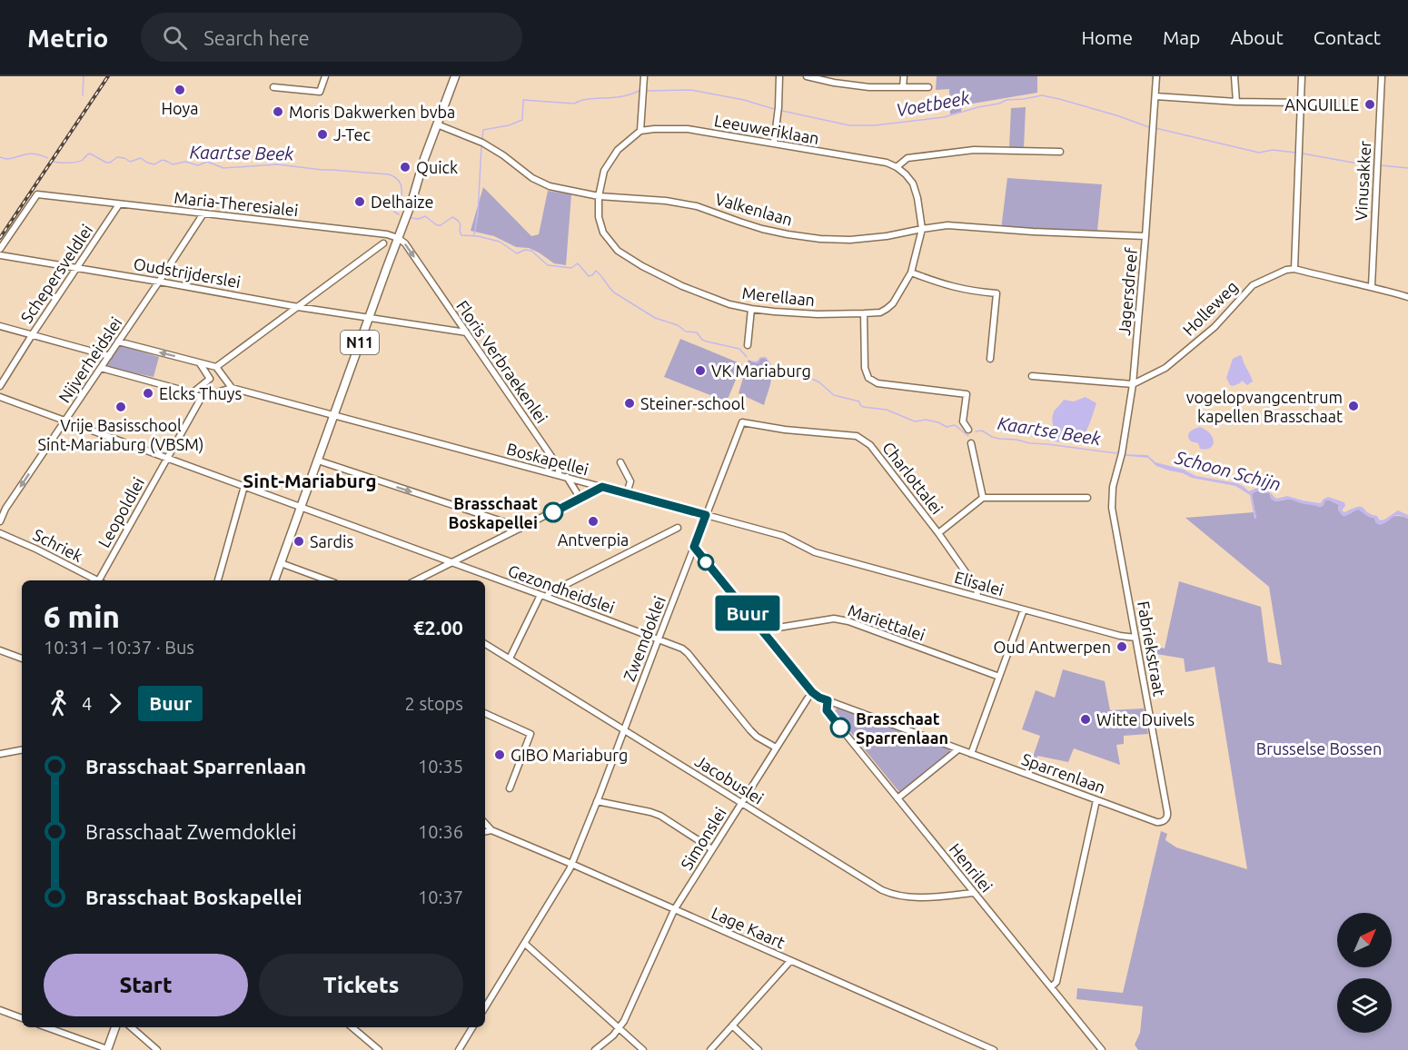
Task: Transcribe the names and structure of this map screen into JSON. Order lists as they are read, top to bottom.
{
  "streets": {
    "main road": ["N11"],
    "street": [
      "Leeuweriklaan",
      "Vinusakker",
      "Maria-Theresialei",
      "Valkenlaan",
      "Oudstrijderslei",
      "Schepersveldlei",
      "Jagersdreef",
      "Merellaan",
      "Holleweg",
      "Nijverheidslei",
      "Floris Verbraekenlei",
      "Boskapellei",
      "Charlottalei",
      "Leopoldlei",
      "Schriek",
      "Elisalei",
      "Gezondheidslei",
      "Mariettalei",
      "Zwemdoklei",
      "Fabriekstraat",
      "Sparrenlaan",
      "Jacobuslei",
      "Simonslei",
      "Henrilei",
      "Lage Kaart"
    ]
  },
  "crossings": [
    ["Maria-Theresialei", "Schepersveldlei"],
    ["Maria-Theresialei", "N11"],
    ["Maria-Theresialei", "Nijverheidslei"],
    ["Maria-Theresialei", "Floris Verbraekenlei"],
    ["Valkenlaan", "Jagersdreef"],
    ["Valkenlaan", "Merellaan"],
    ["Valkenlaan", "N11"],
    ["Oudstrijderslei", "Schepersveldlei"],
    ["Oudstrijderslei", "N11"],
    ["Oudstrijderslei", "Nijverheidslei"],
    ["Oudstrijderslei", "Floris Verbraekenlei"],
    ["Jagersdreef", "Holleweg"],
    ["Jagersdreef", "Fabriekstraat"],
    ["N11", "Floris Verbraekenlei"],
    ["N11", "Boskapellei"],
    ["N11", "Gezondheidslei"],
    ["Nijverheidslei", "Gezondheidslei"],
    ["Floris Verbraekenlei", "Boskapellei"],
    ["Boskapellei", "Elisalei"],
    ["Boskapellei", "Zwemdoklei"],
    ["Charlottalei", "Elisalei"],
    ["Charlottalei", "Zwemdoklei"],
    ["Leopoldlei", "Gezondheidslei"],
    ["Elisalei", "Fabriekstraat"],
    ["Gezondheidslei", "Zwemdoklei"],
    ["Gezondheidslei", "Simonslei"],
    ["Mariettalei", "Sparrenlaan"],
    ["Zwemdoklei", "Jacobuslei"],
    ["Zwemdoklei", "Lage Kaart"],
    ["Fabriekstraat", "Sparrenlaan"],
    ["Sparrenlaan", "Henrilei"],
    ["Jacobuslei", "Simonslei"],
    ["Jacobuslei", "Henrilei"],
    ["Simonslei", "Lage Kaart"]
  ],
  "one_way": ["Floris Verbraekenlei"],
  "districts": ["Sint-Mariaburg"],
  "water": ["Voetbeek", "Kaartse Beek", "Schoon Schijn"],
  "parks": ["Brusselse Bossen"],
  "places": [
    "Hoya",
    "ANGUILLE",
    "Moris Dakwerken bvba",
    "J-Tec",
    "Quick",
    "Delhaize",
    "VK Mariaburg",
    "Elcks Thuys",
    "Steiner-school",
    "vogelopvangcentrum kapellen Brasschaat",
    "Vrije Basisschool Sint-Mariaburg (VBSM)",
    "Brasschaat Boskapellei",
    "Antverpia",
    "Sardis",
    "Oud Antwerpen",
    "Witte Duivels",
    "Brasschaat Sparrenlaan",
    "GIBO Mariaburg"
  ],
  "lines": ["bus line Buur"],
  "north": "top right",
  "page": {
    "header": "Metrio",
    "search": "Search here",
    "nav": [
      "Home",
      "Map",
      "About",
      "Contact"
    ],
    "on_map": "Buur",
    "heading": ["6 min", "10:31 – 10:37 · Bus", "€2.00"],
    "legs": ["4", "Buur", "2 stops"],
    "list": [
      {
        "name": "Brasschaat Sparrenlaan",
        "value": "10:35"
      },
      {
        "name": "Brasschaat Zwemdoklei",
        "value": "10:36"
      },
      {
        "name": "Brasschaat Boskapellei",
        "value": "10:37"
      }
    ],
    "buttons": ["Start", "Tickets"]
  }
}
